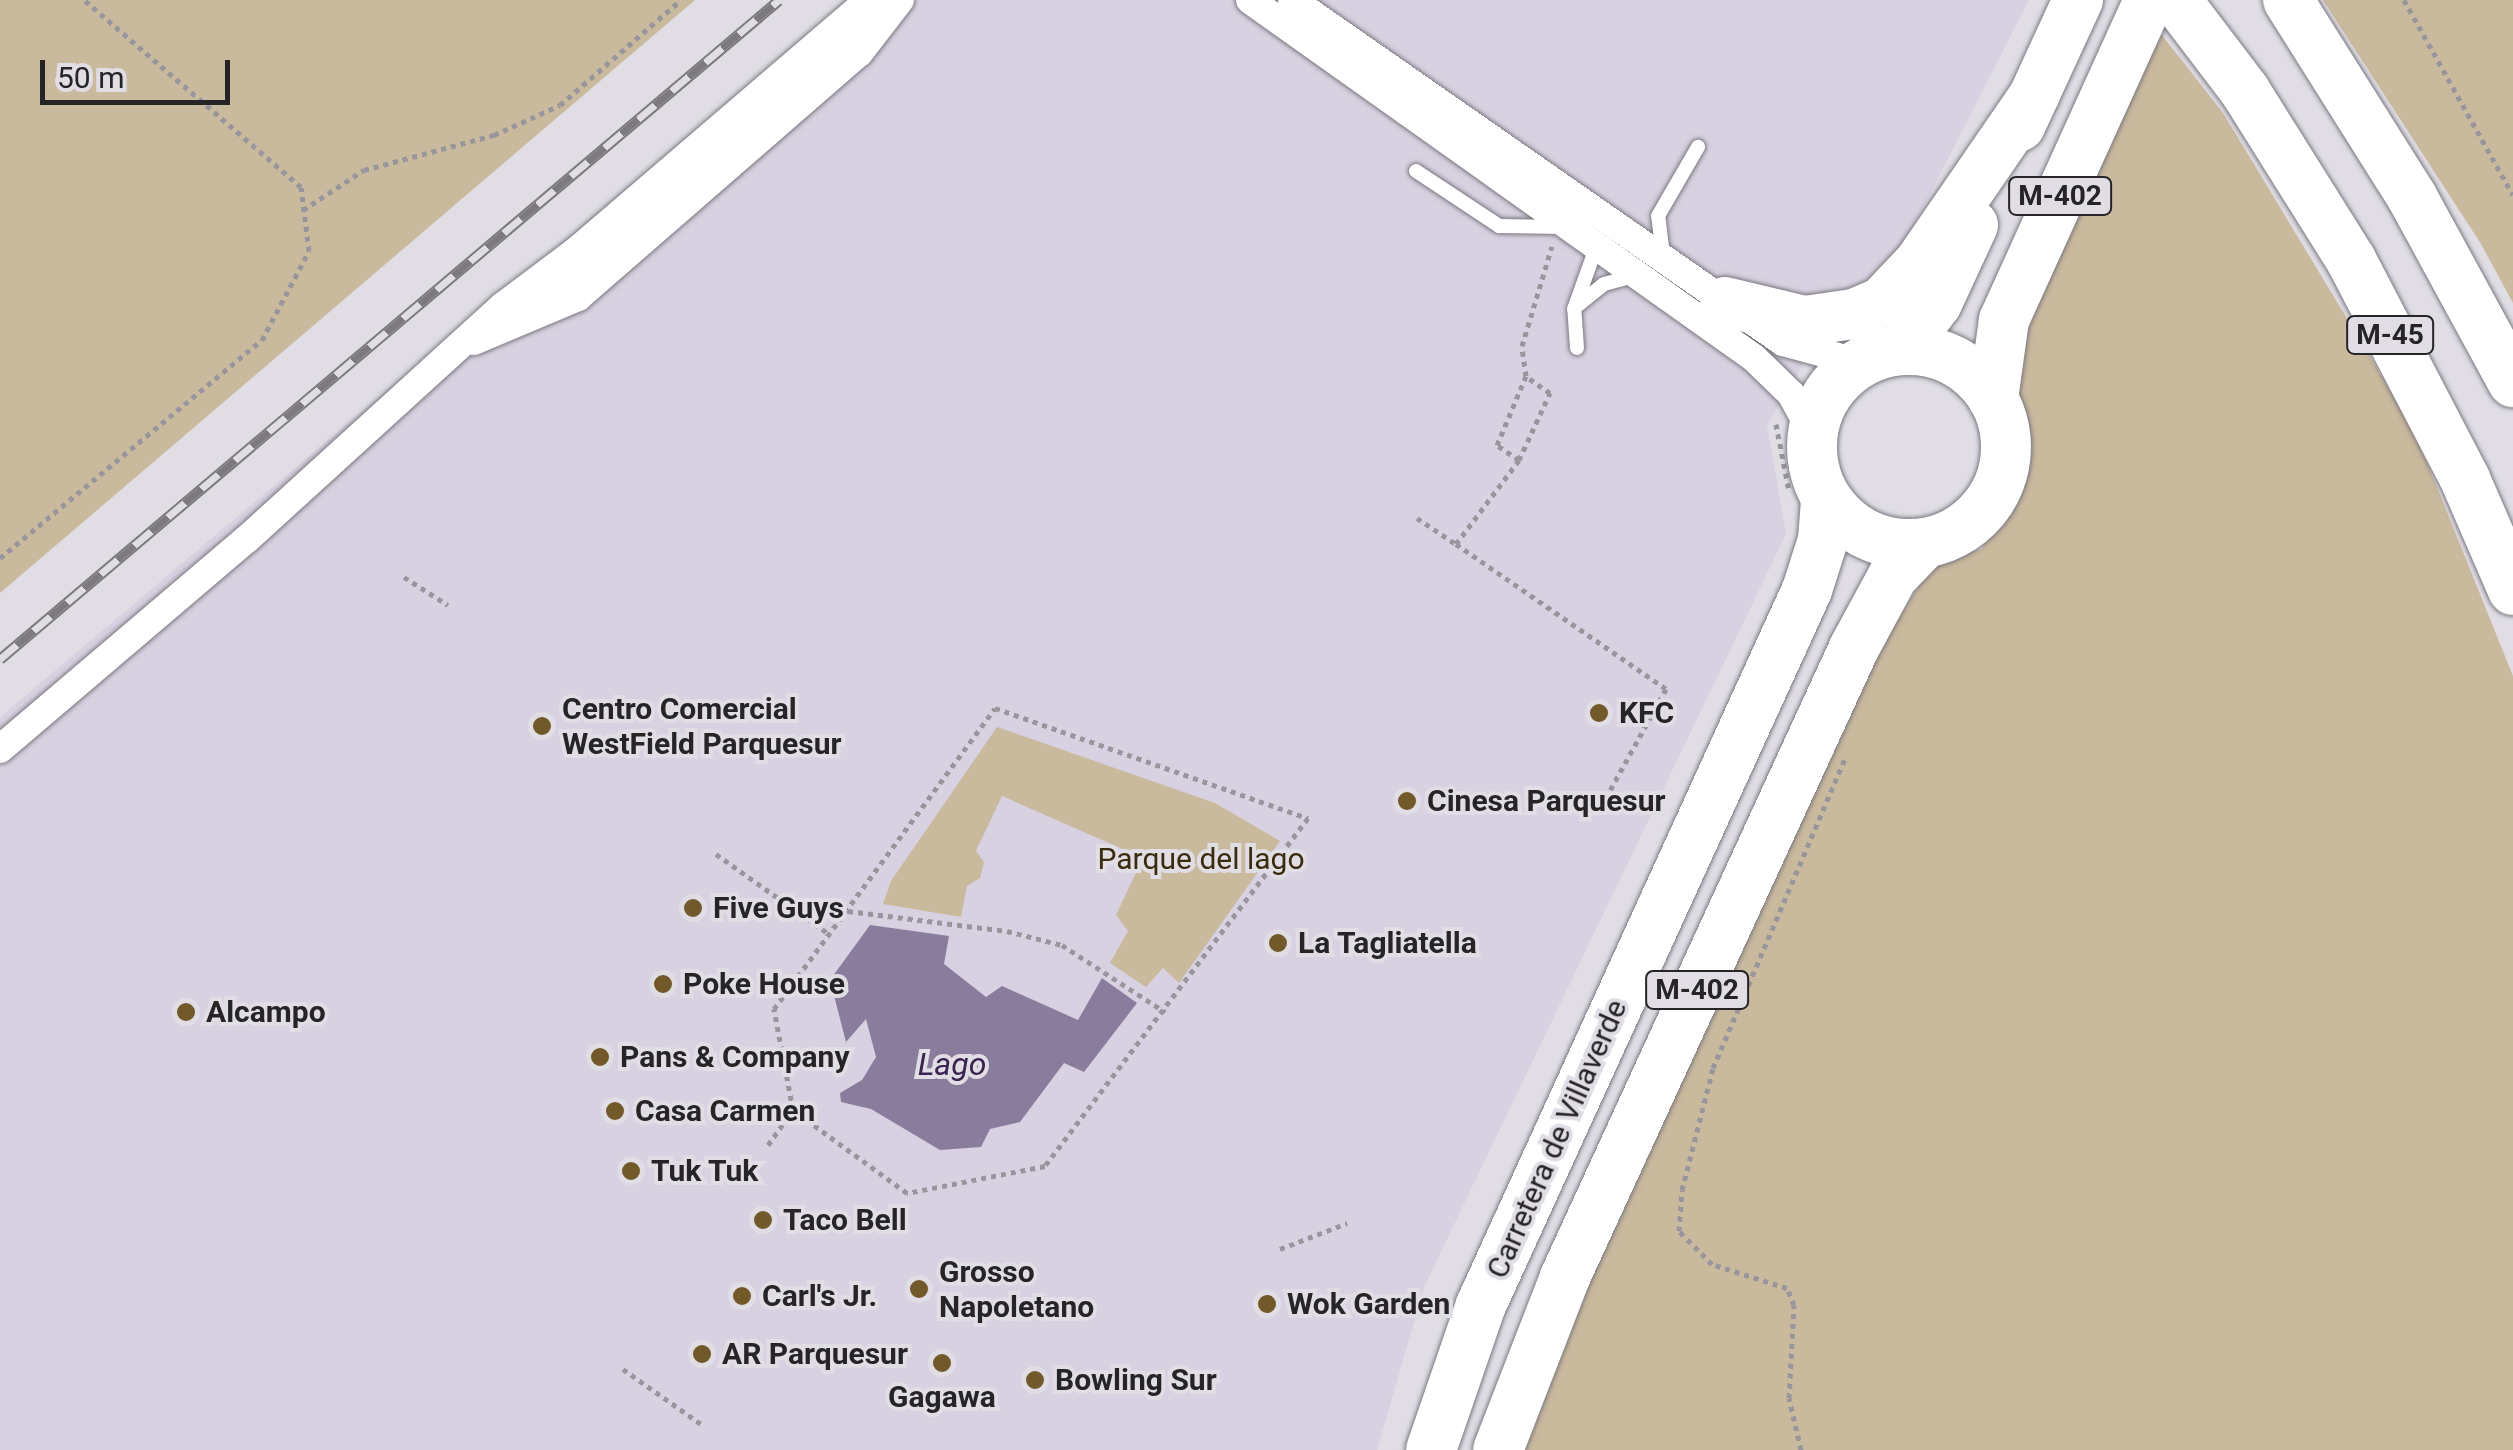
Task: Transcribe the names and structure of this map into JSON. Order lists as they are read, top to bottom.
{
  "streets": {
    "highway": ["M-402", "M-45", "Carretera de Villaverde"]
  },
  "crossings": [
    ["M-402", "Carretera de Villaverde"]
  ],
  "water": ["Lago"],
  "parks": ["Parque del lago"],
  "places": [
    "KFC",
    "Centro Comercial WestField Parquesur",
    "Cinesa Parquesur",
    "Five Guys",
    "La Tagliatella",
    "Poke House",
    "Alcampo",
    "Pans & Company",
    "Casa Carmen",
    "Tuk Tuk",
    "Taco Bell",
    "Grosso Napoletano",
    "Carl's Jr.",
    "Wok Garden",
    "AR Parquesur",
    "Gagawa",
    "Bowling Sur"
  ],
  "scale_bar": "50 m"
}
